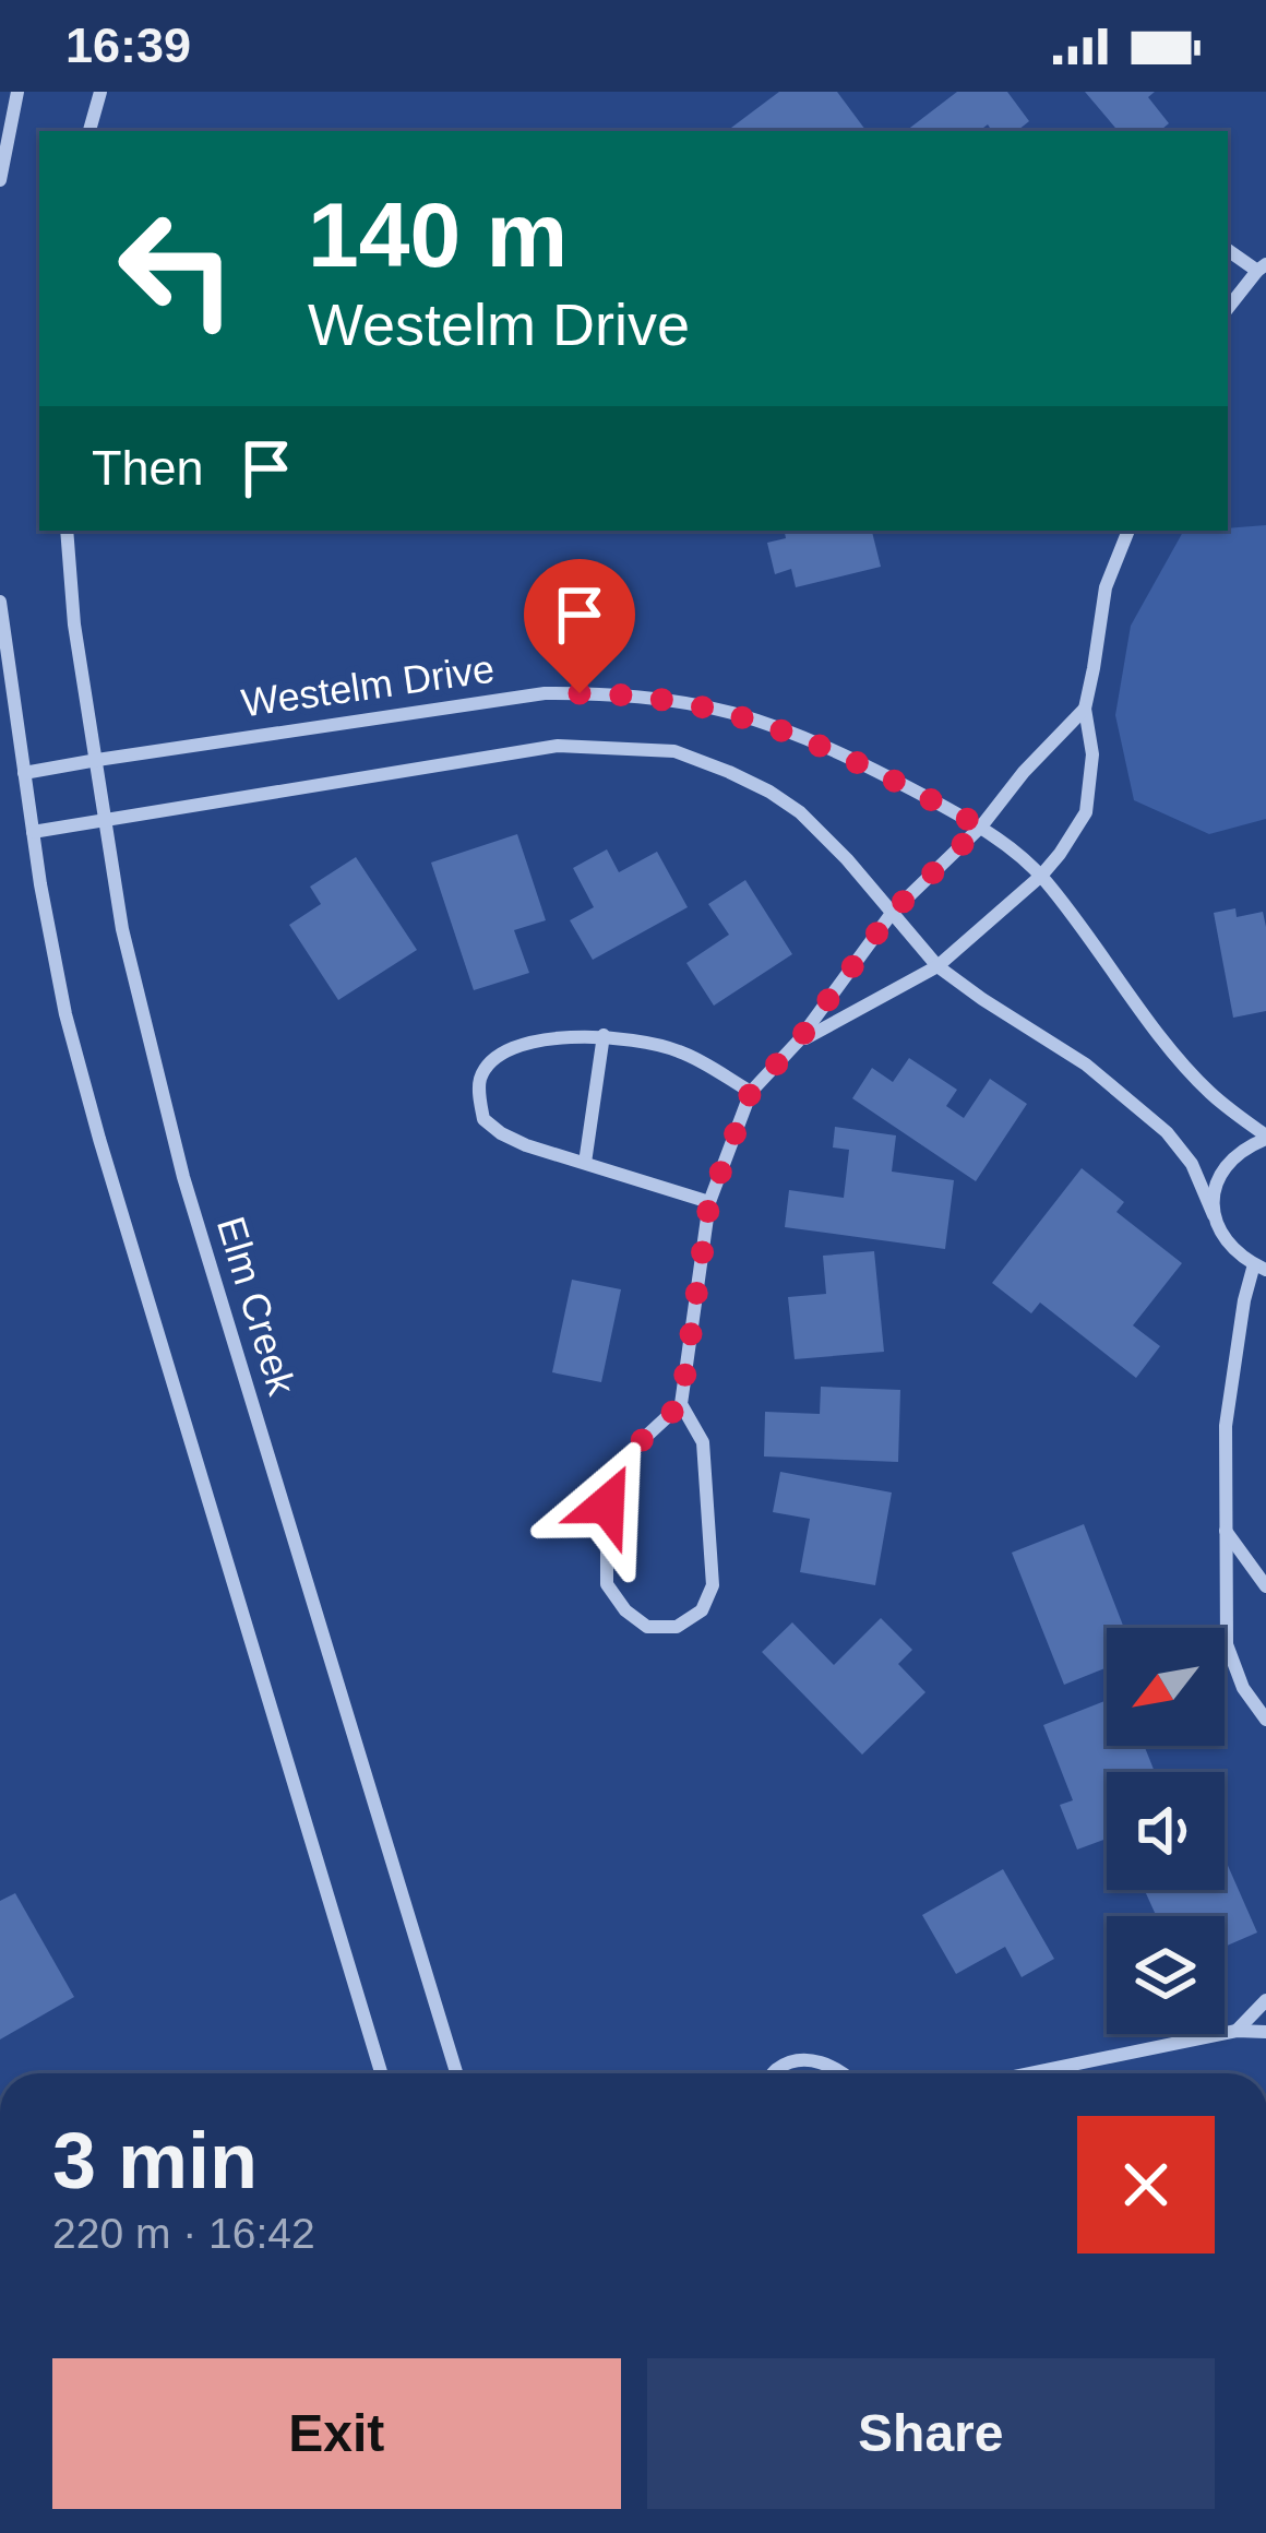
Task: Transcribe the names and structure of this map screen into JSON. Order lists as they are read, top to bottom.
{
  "streets": {
    "street": ["Westelm Drive", "Elm Creek"]
  },
  "crossings": [
    ["Westelm Drive", "Elm Creek"]
  ],
  "north": "bottom left",
  "page": {
    "status": "16:39",
    "turn": ["140 m", "Westelm Drive"],
    "then": "Then",
    "heading": ["3 min", "220 m · 16:42"],
    "buttons": ["Exit", "Share"]
  }
}
